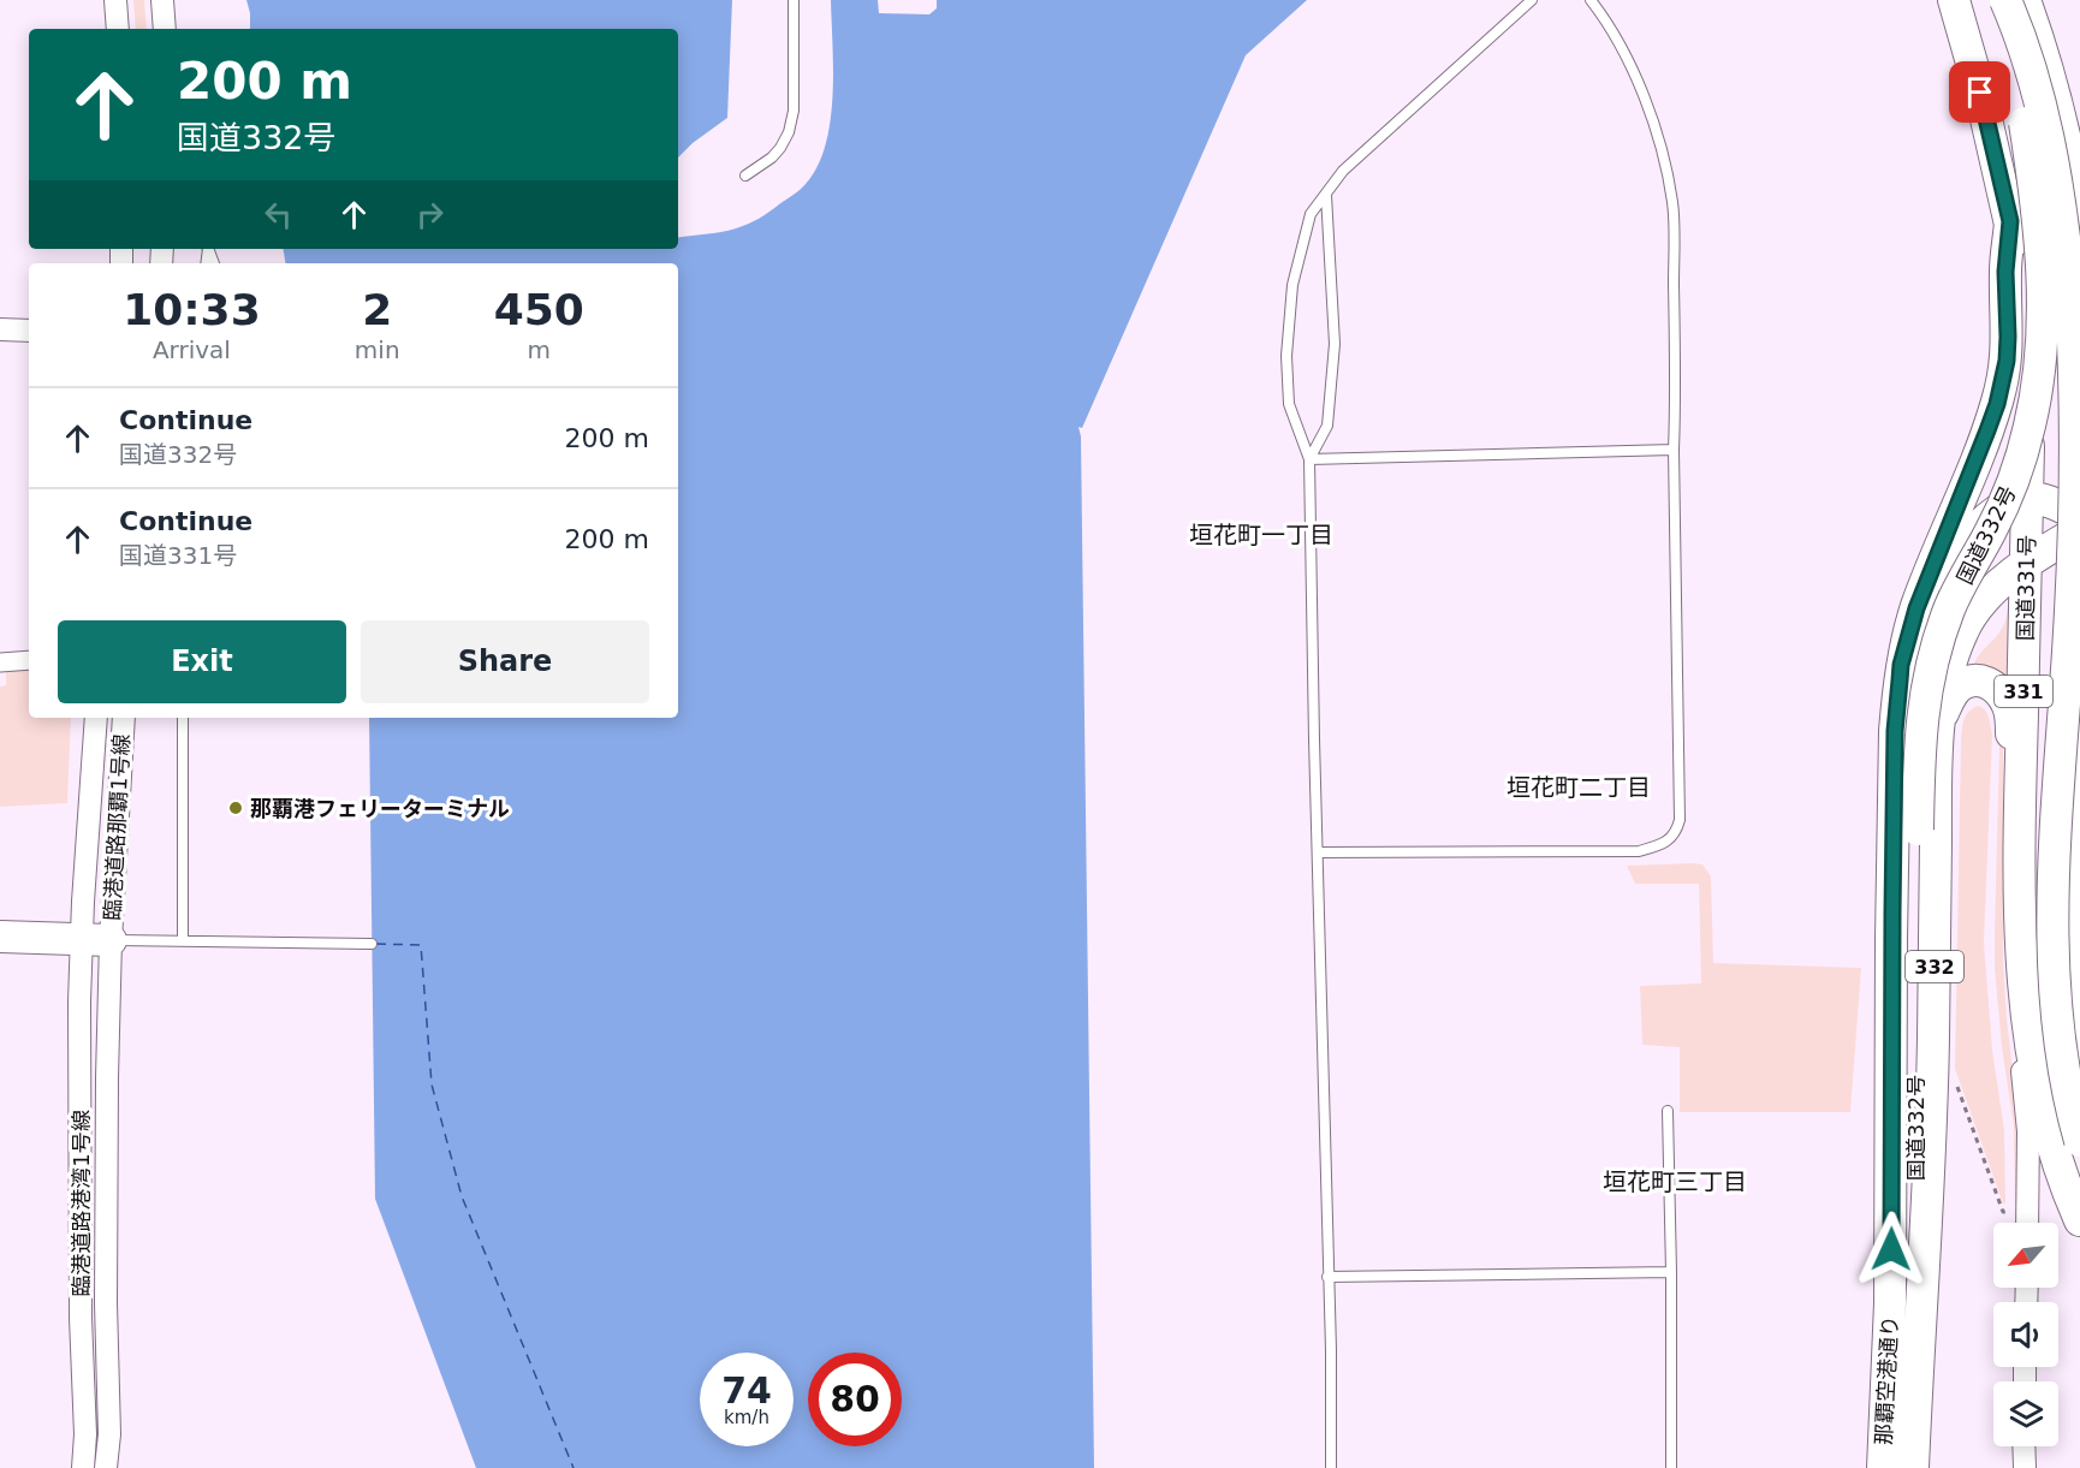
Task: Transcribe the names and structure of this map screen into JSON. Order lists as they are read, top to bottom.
{
  "streets": {
    "highway": [
      "国道332号",
      "国道331号",
      "331",
      "332",
      "那覇空港通り"
    ],
    "street": ["臨港道路那覇1号線", "臨港道路港湾1号線"]
  },
  "crossings": [
    ["国道332号", "国道331号"],
    ["国道332号", "那覇空港通り"],
    ["臨港道路那覇1号線", "臨港道路港湾1号線"]
  ],
  "districts": ["垣花町一丁目", "垣花町二丁目", "垣花町三丁目"],
  "places": ["那覇港フェリーターミナル"],
  "north": "bottom left",
  "page": {
    "turn": ["200 m", "国道332号"],
    "eta": [
      "10:33",
      "Arrival",
      "2",
      "min",
      "450",
      "m"
    ],
    "list": [
      {
        "name": "Continue",
        "note": "国道332号",
        "value": "200 m"
      },
      {
        "name": "Continue",
        "note": "国道331号",
        "value": "200 m"
      }
    ],
    "buttons": ["Exit", "Share"],
    "speed": "74 km/h",
    "limit": "80"
  }
}
